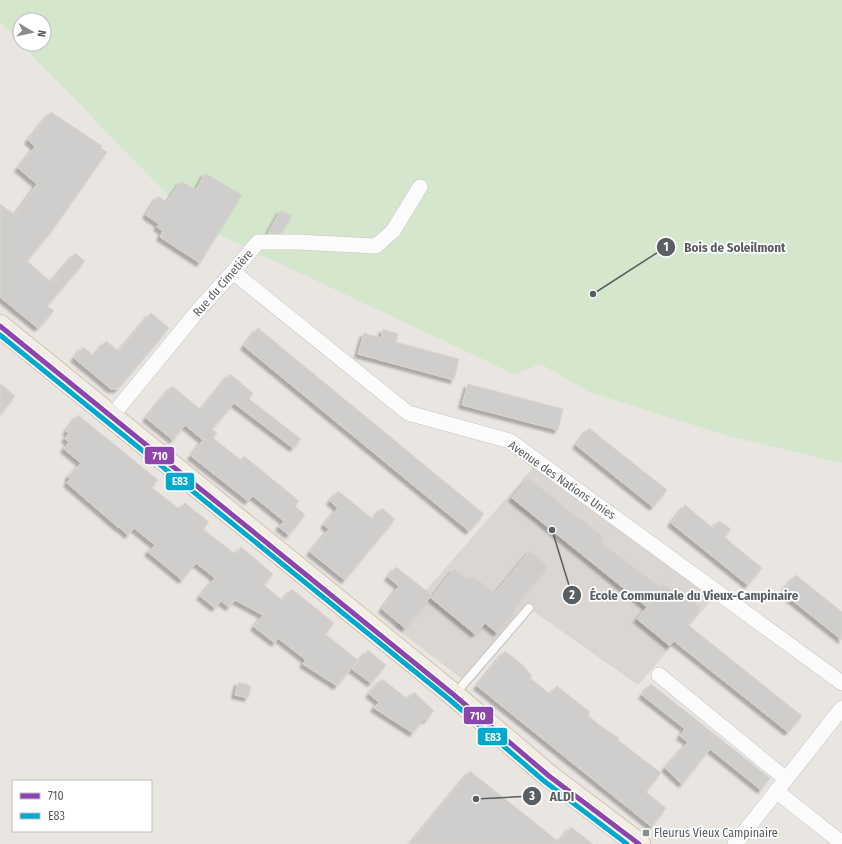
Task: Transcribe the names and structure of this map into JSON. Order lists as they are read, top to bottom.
{
  "streets": {
    "street": ["Rue du Cimetière", "Avenue des Nations Unies"]
  },
  "crossings": [
    ["Rue du Cimetière", "Avenue des Nations Unies"]
  ],
  "places": {
    "other": ["Bois de Soleilmont", "École Communale du Vieux-Campinaire", "ALDI"],
    "transit": ["Fleurus Vieux Campinaire"]
  },
  "lines": ["transit line 710", "transit line E83"],
  "legend": ["710", "E83"],
  "north": "right"
}
